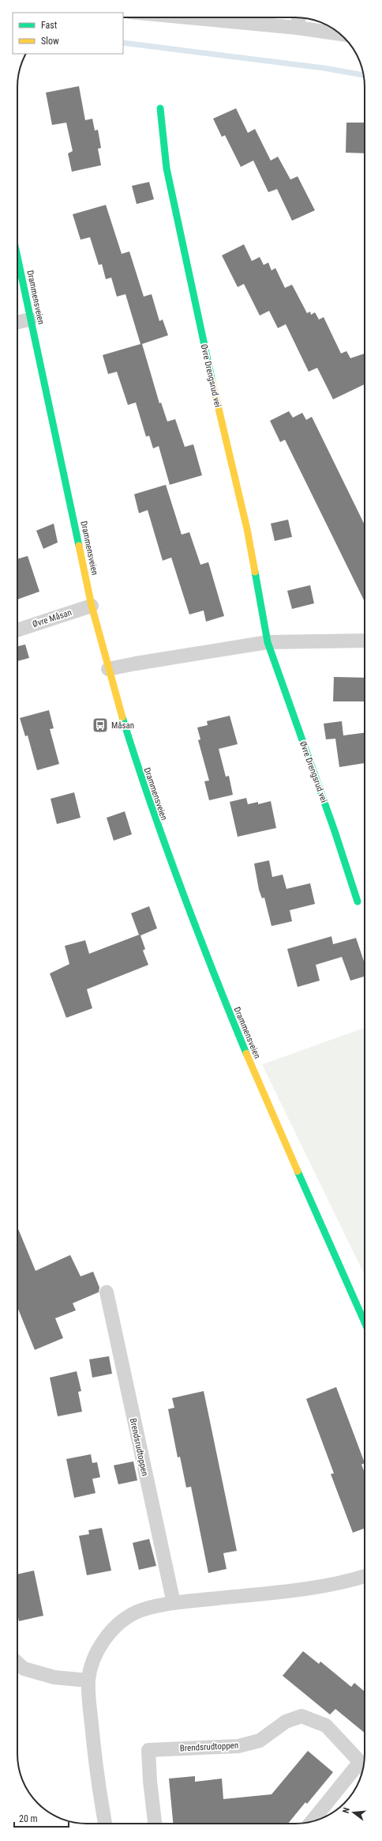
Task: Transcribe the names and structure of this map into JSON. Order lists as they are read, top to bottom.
{
  "streets": {
    "main road": ["Drammensveien", "Øvre Drengsrud vei"],
    "street": ["Øvre Måsan", "Brendsrudtoppen"]
  },
  "crossings": [
    ["Drammensveien", "Øvre Måsan"]
  ],
  "places": {
    "bus stop": ["Måsan"]
  },
  "legend": ["Fast", "Slow"],
  "scale_bar": "20 m",
  "north": "left"
}
